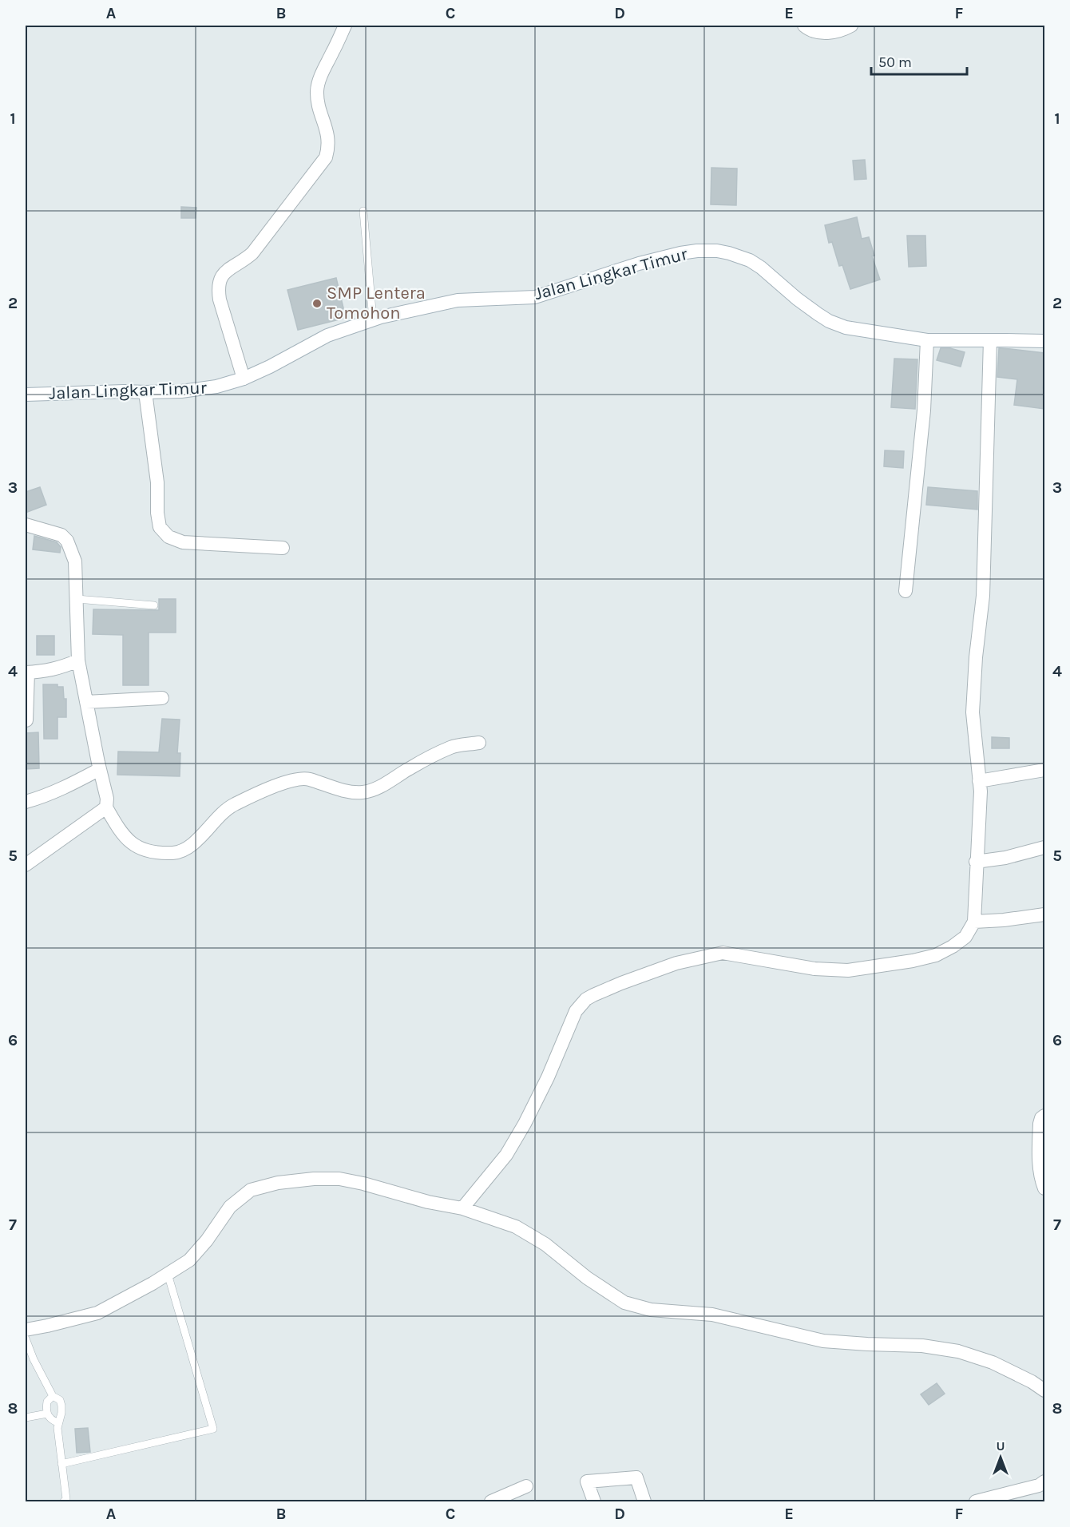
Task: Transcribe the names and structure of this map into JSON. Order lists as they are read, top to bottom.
{
  "streets": {
    "street": ["Jalan Lingkar Timur"]
  },
  "places": ["SMP Lentera Tomohon"],
  "scale_bar": "50 m",
  "north": "top",
  "grid": {
    "columns": [
      "A",
      "B",
      "C",
      "D",
      "E",
      "F"
    ],
    "rows": [
      "1",
      "2",
      "3",
      "4",
      "5",
      "6",
      "7",
      "8"
    ]
  }
}
